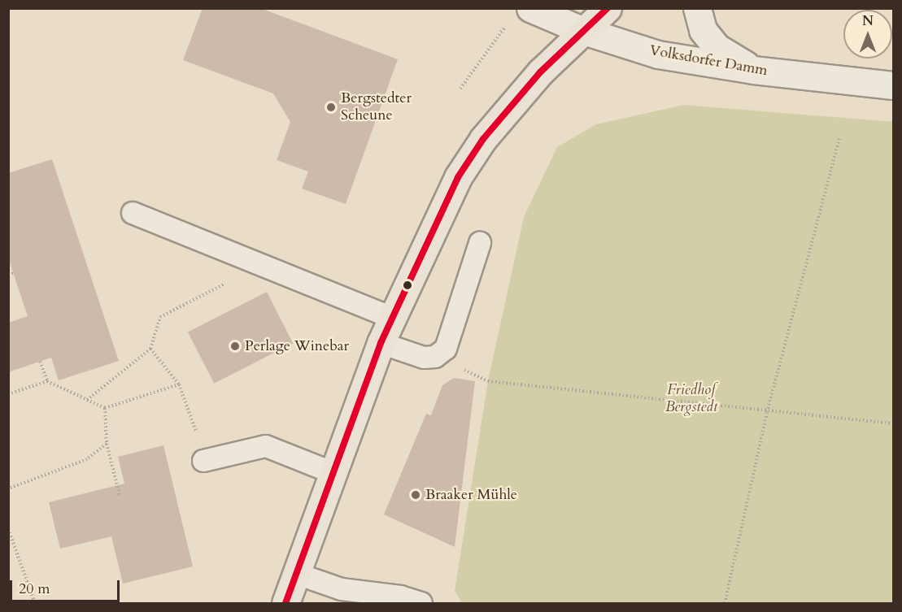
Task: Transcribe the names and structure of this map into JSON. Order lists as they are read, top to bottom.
{
  "streets": {
    "main road": ["Volksdorfer Damm"]
  },
  "parks": ["Friedhof Bergstedt"],
  "places": ["Bergstedter Scheune", "Perlage Winebar", "Braaker Mühle"],
  "scale_bar": "20 m",
  "north": "top"
}
